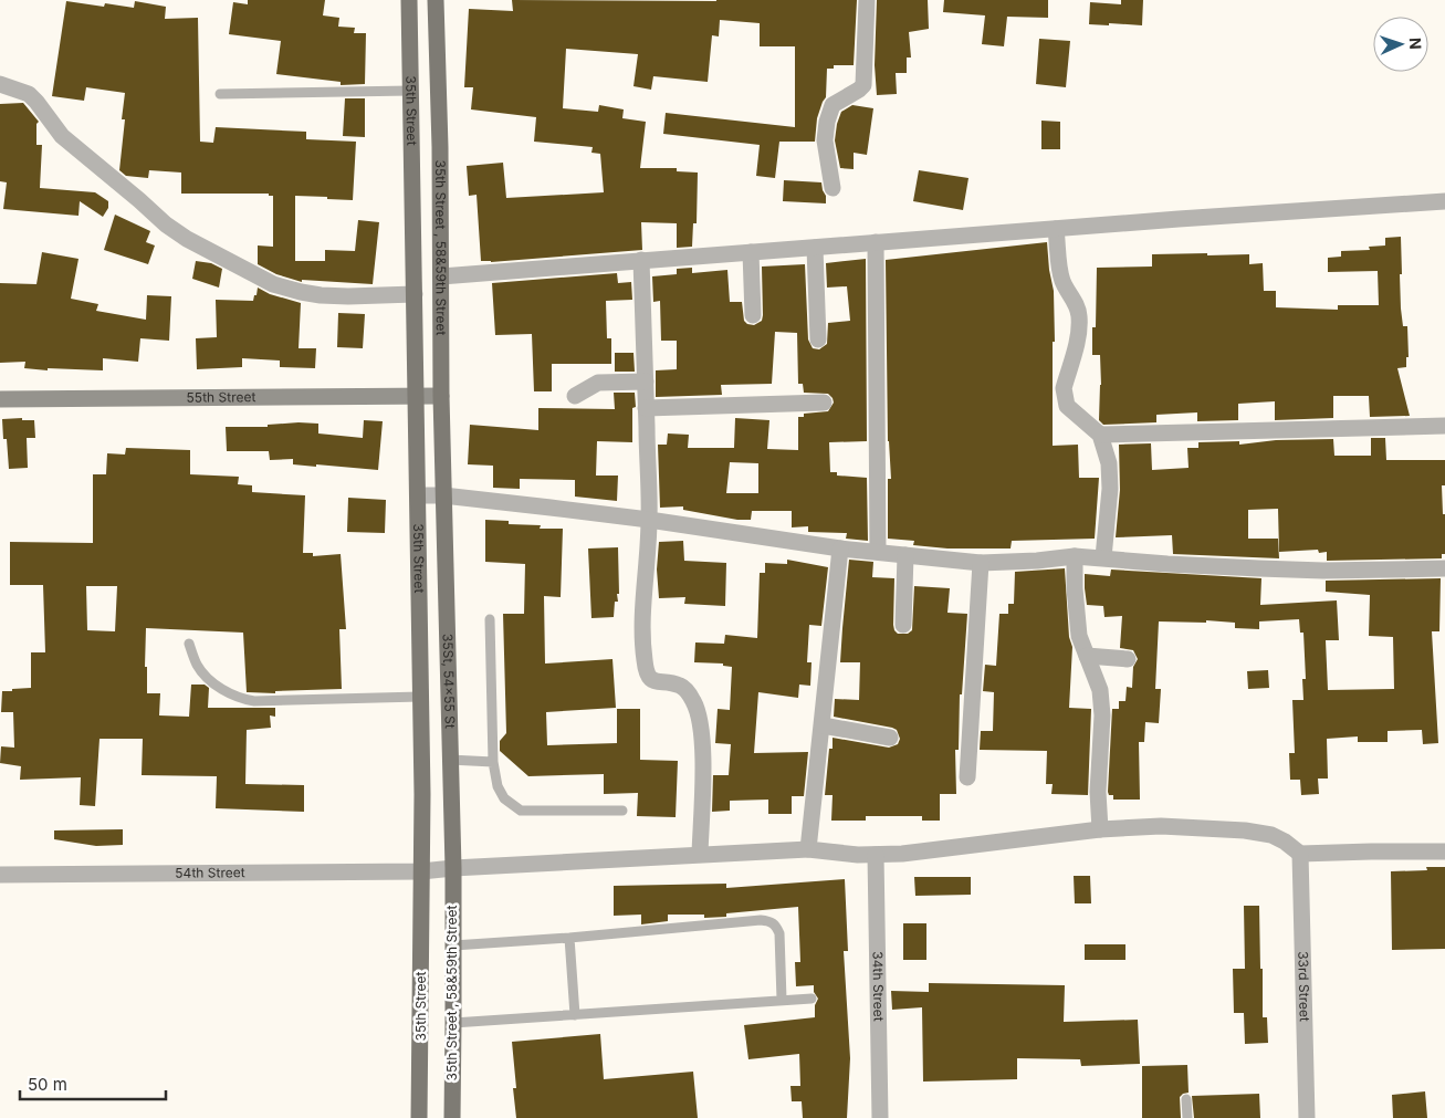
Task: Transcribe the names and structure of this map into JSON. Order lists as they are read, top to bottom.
{
  "streets": {
    "main road": [
      "35th Street",
      "35th Street , 58&59th Street",
      "55th Street",
      "35St, 54x55 St"
    ],
    "street": ["54th Street", "34th Street", "33rd Street"]
  },
  "crossings": [
    ["35th Street", "55th Street"],
    ["35th Street", "54th Street"],
    ["35th Street , 58&59th Street", "55th Street"],
    ["35th Street , 58&59th Street", "35St, 54x55 St"],
    ["35th Street , 58&59th Street", "54th Street"],
    ["35St, 54x55 St", "54th Street"],
    ["54th Street", "34th Street"],
    ["54th Street", "33rd Street"]
  ],
  "scale_bar": "50 m",
  "north": "right"
}
